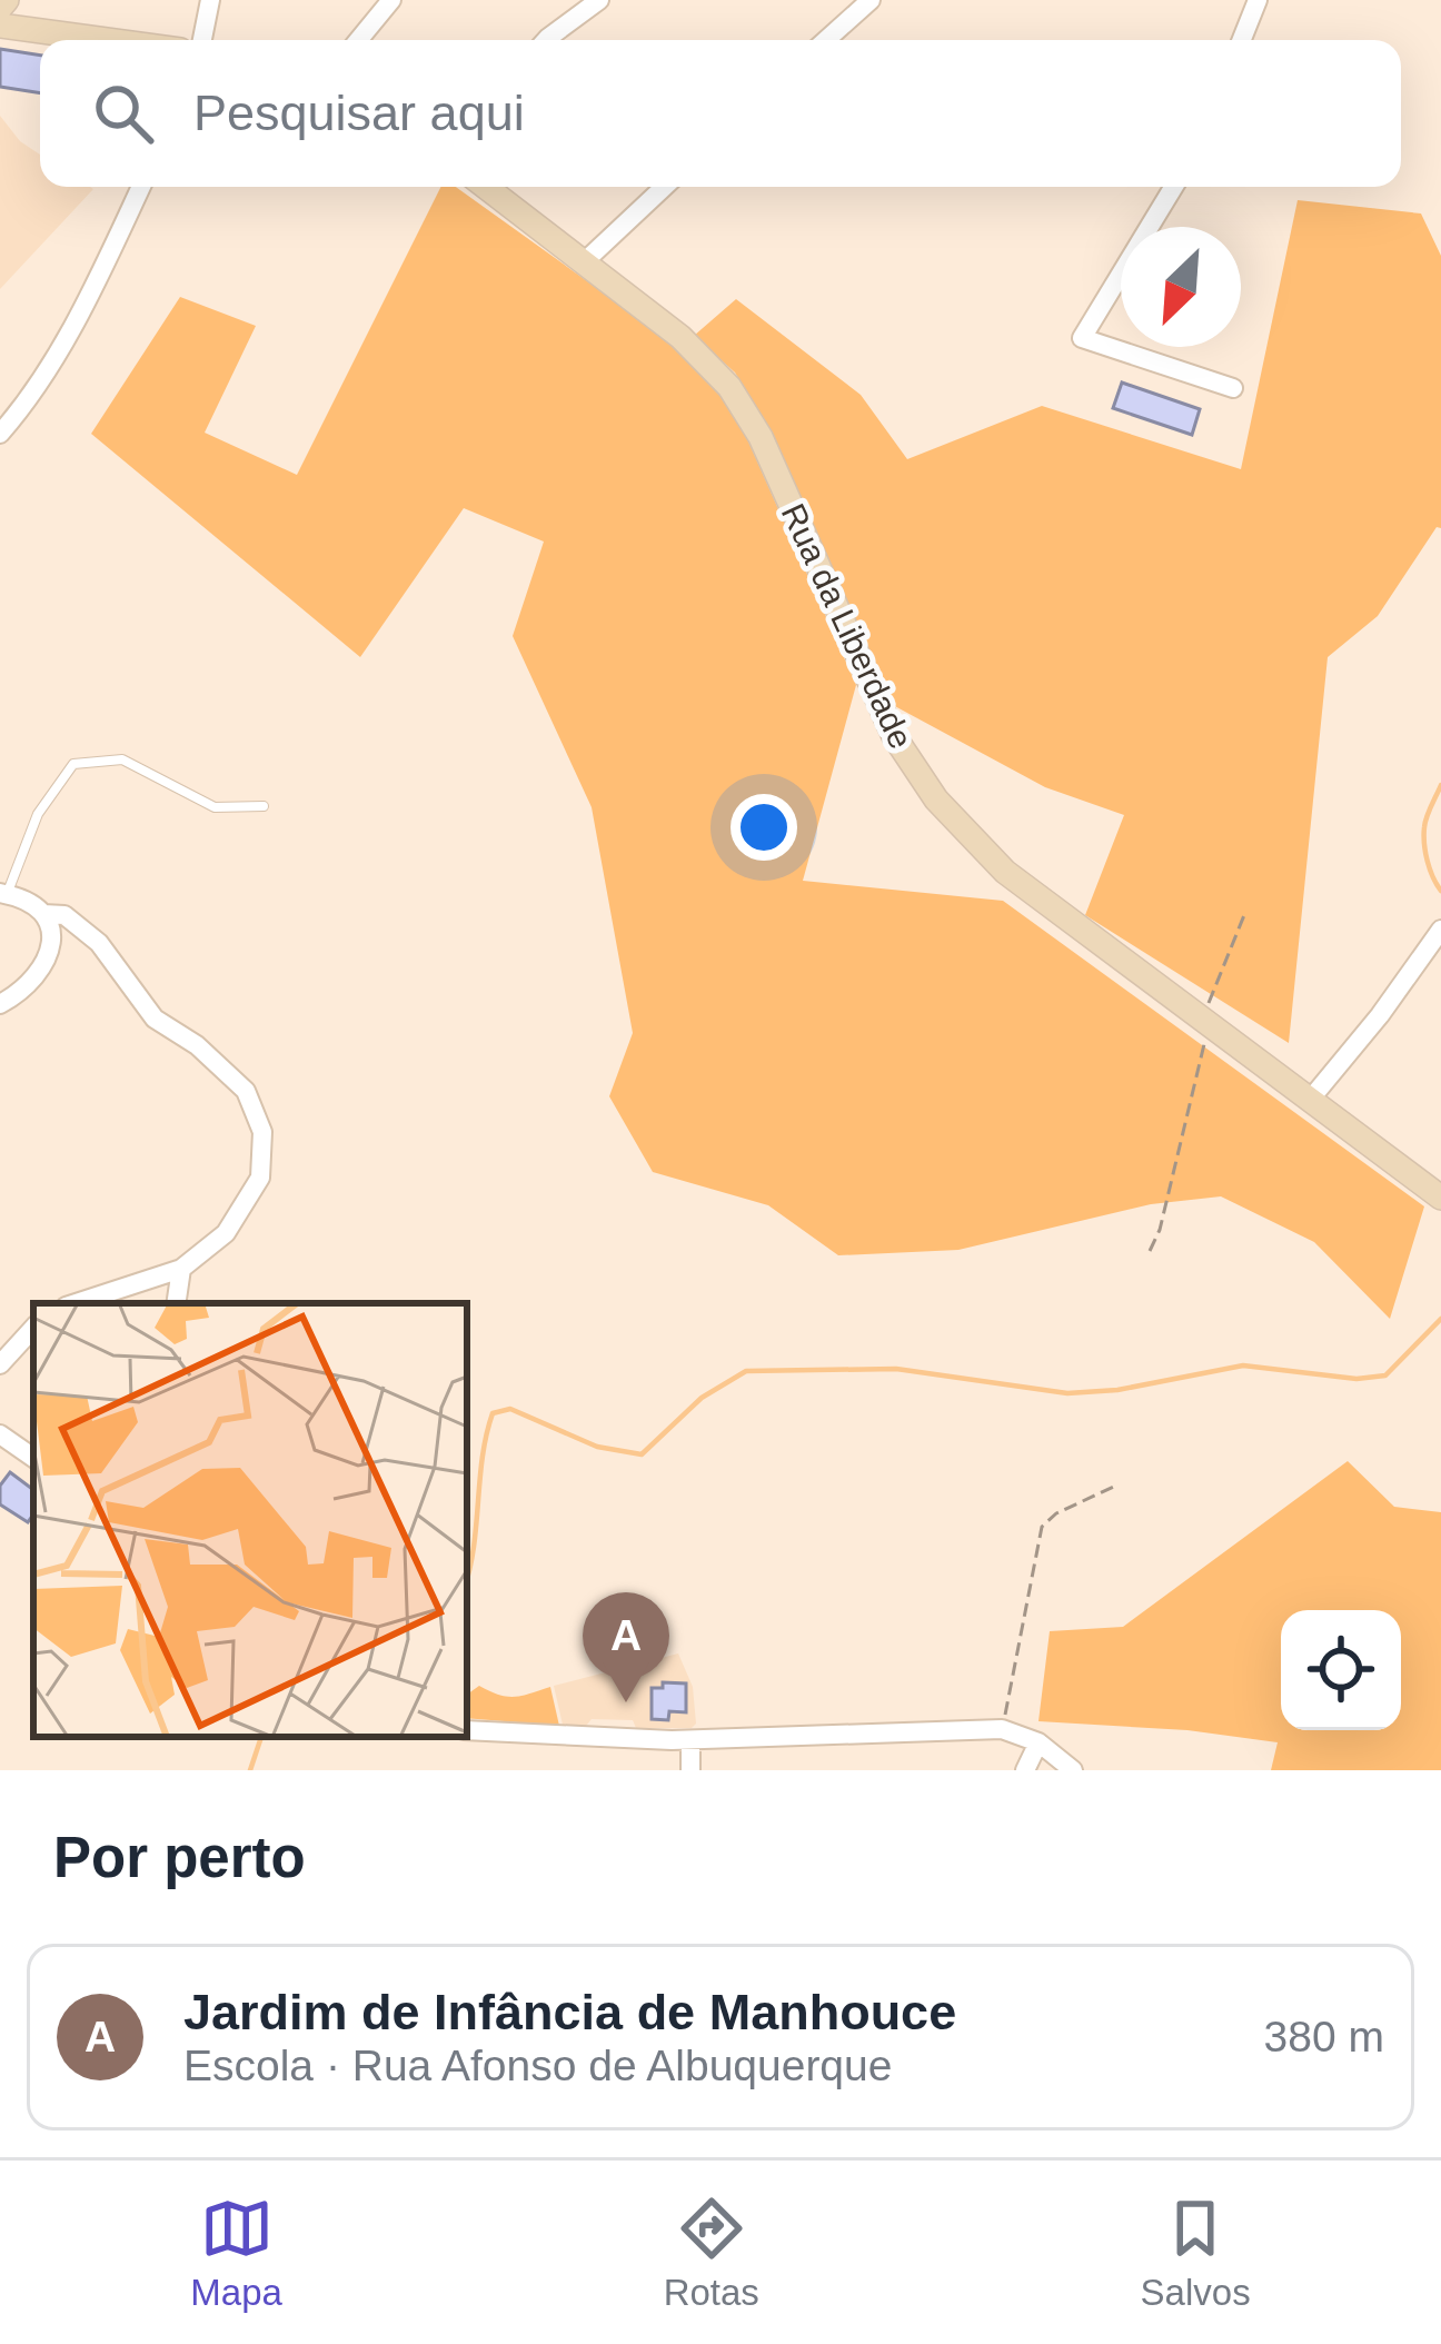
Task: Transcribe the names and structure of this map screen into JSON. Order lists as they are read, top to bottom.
{
  "streets": {
    "street": ["Rua da Liberdade"]
  },
  "north": "bottom left",
  "page": {
    "search": "Pesquisar aqui",
    "pins": "A",
    "heading": "Por perto",
    "list": [
      {
        "mark": "A",
        "name": "Jardim de Infância de Manhouce",
        "note": "Escola · Rua Afonso de Albuquerque",
        "value": "380 m"
      }
    ],
    "nav": ["Mapa", "Rotas", "Salvos"]
  }
}
